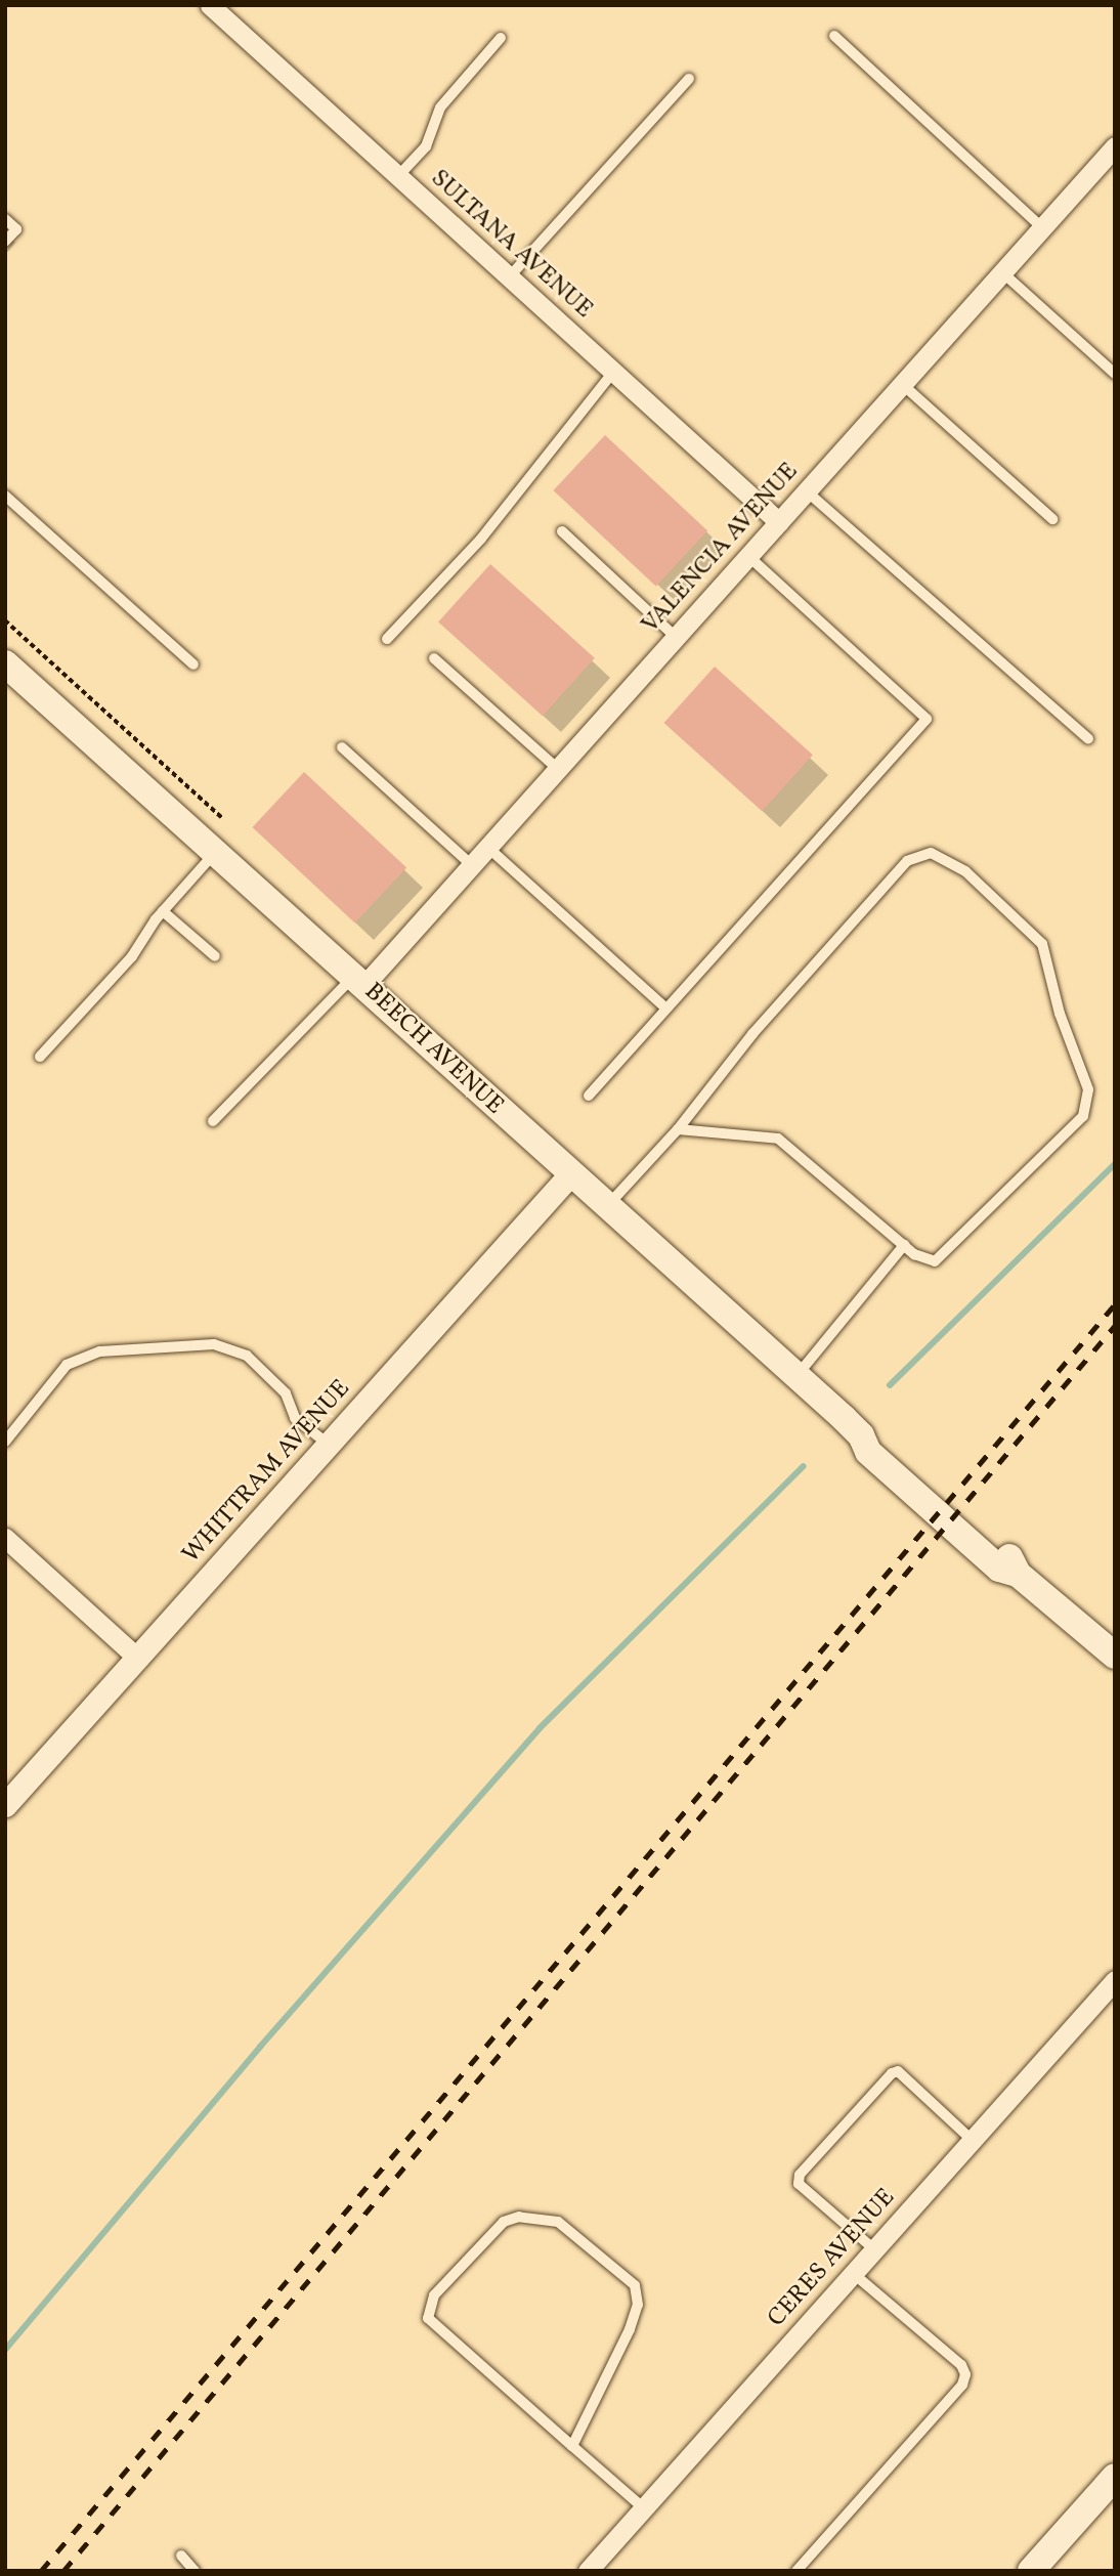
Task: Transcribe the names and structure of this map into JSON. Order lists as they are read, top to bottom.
{
  "streets": {
    "main road": ["BEECH AVENUE"],
    "street": [
      "SULTANA AVENUE",
      "VALENCIA AVENUE",
      "WHITTRAM AVENUE",
      "CERES AVENUE"
    ]
  },
  "crossings": [
    ["SULTANA AVENUE", "VALENCIA AVENUE"],
    ["VALENCIA AVENUE", "BEECH AVENUE"],
    ["BEECH AVENUE", "WHITTRAM AVENUE"]
  ]
}
